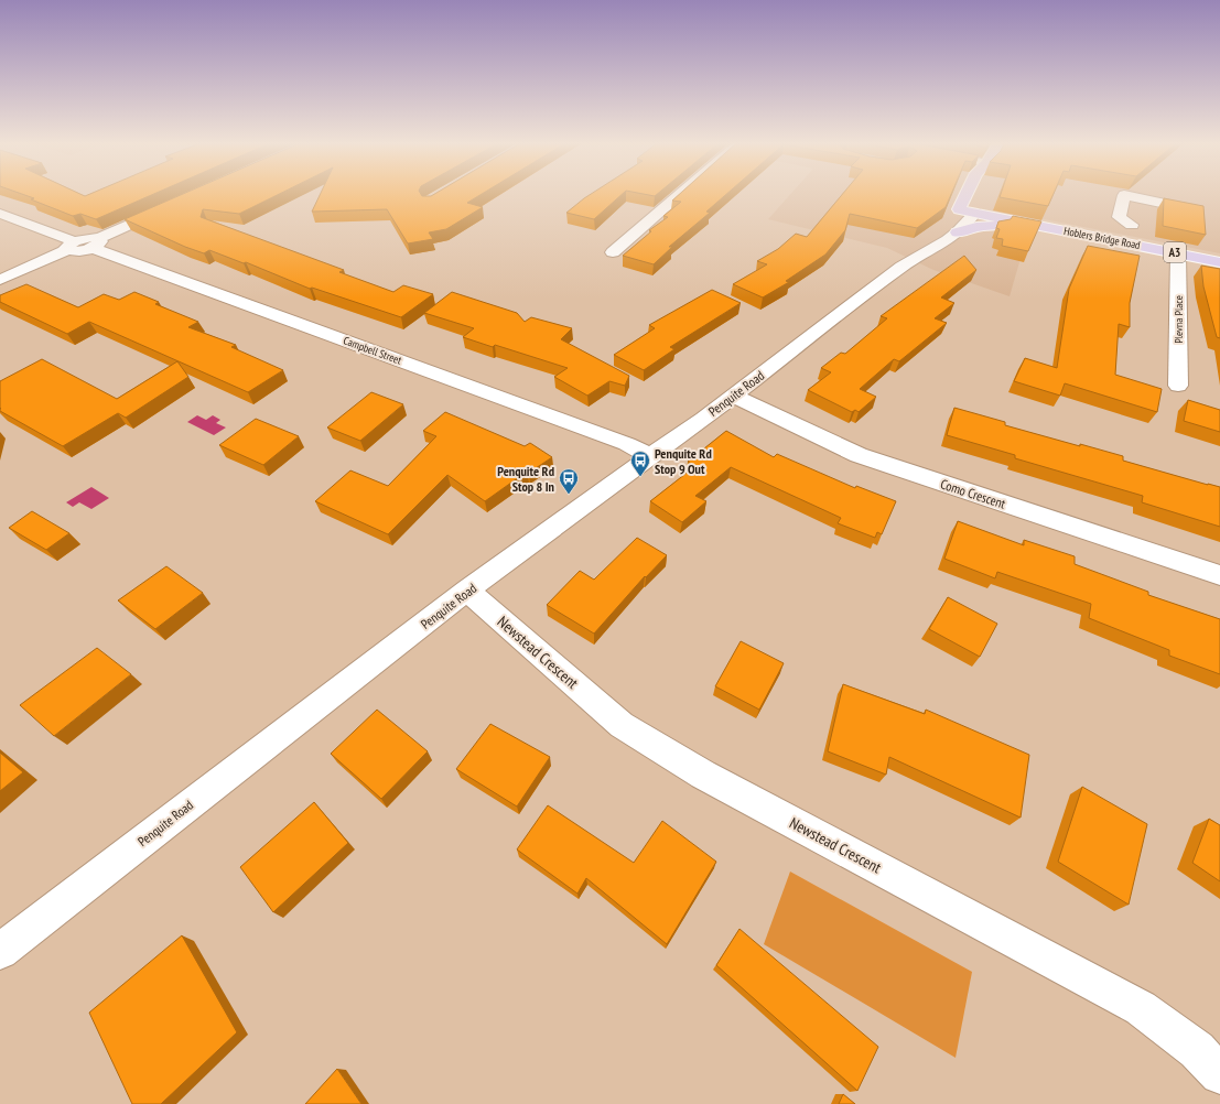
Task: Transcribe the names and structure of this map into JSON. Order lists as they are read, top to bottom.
{
  "streets": {
    "highway": ["Hoblers Bridge Road", "A3"],
    "street": [
      "Plevna Place",
      "Campbell Street",
      "Penquite Road",
      "Como Crescent",
      "Newstead Crescent"
    ]
  },
  "crossings": [
    ["Hoblers Bridge Road", "Plevna Place"],
    ["Hoblers Bridge Road", "Penquite Road"],
    ["Campbell Street", "Penquite Road"],
    ["Penquite Road", "Como Crescent"],
    ["Penquite Road", "Newstead Crescent"]
  ],
  "places": {
    "bus stop": ["Penquite Rd Stop 9 Out", "Penquite Rd Stop 8 In"]
  }
}
